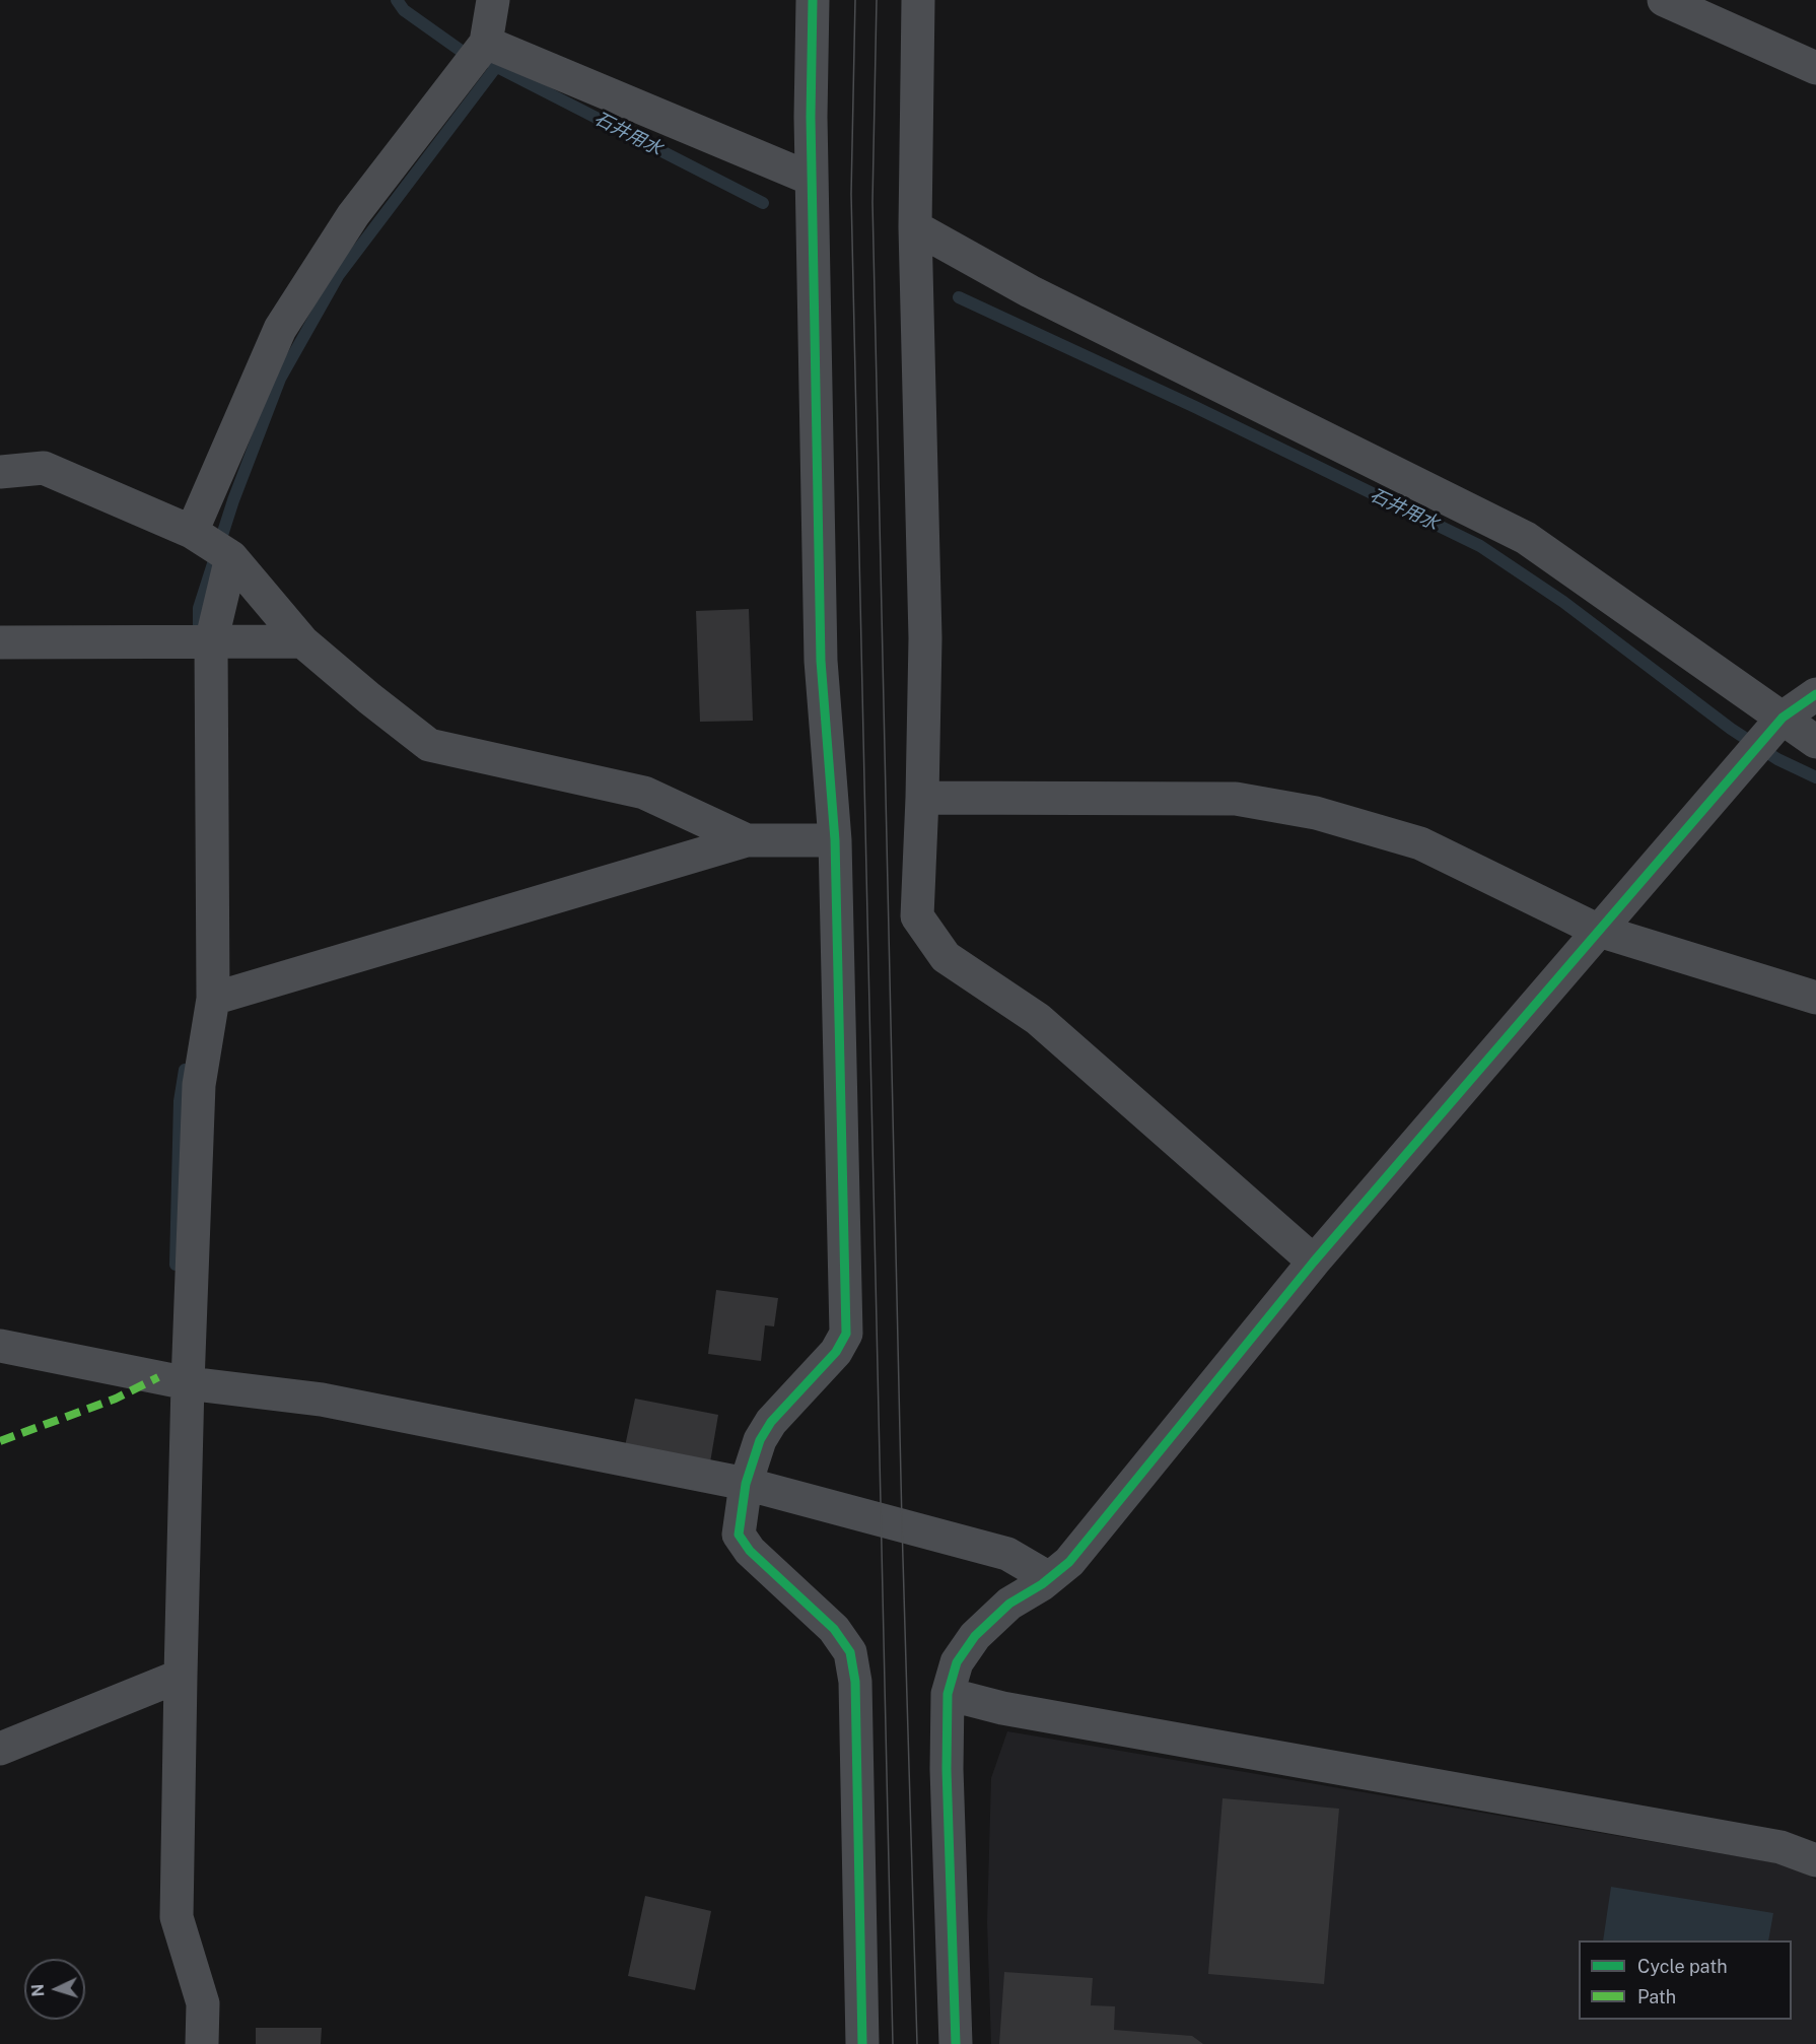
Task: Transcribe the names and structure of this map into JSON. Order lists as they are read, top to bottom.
{
  "water": ["石井用水"],
  "legend": ["Cycle path", "Path"],
  "north": "left"
}
